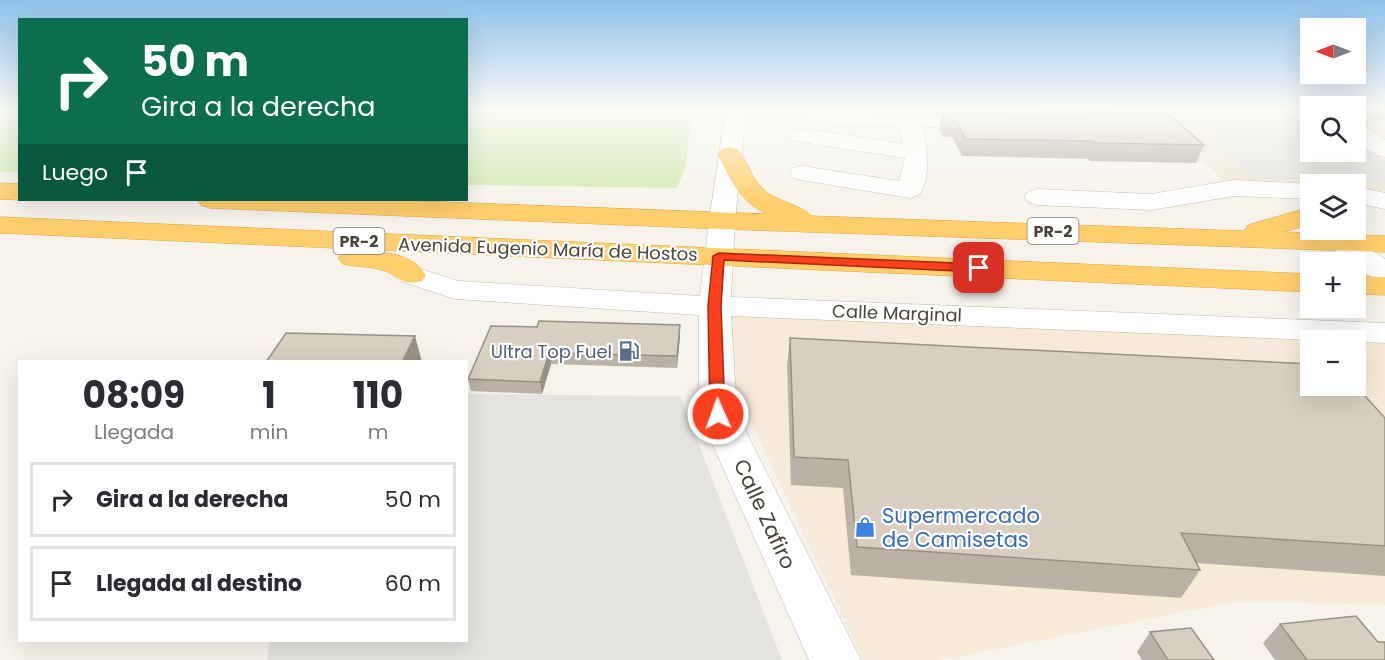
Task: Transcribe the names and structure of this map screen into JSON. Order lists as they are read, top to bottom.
{
  "streets": {
    "highway": ["PR-2", "Avenida Eugenio María de Hostos"],
    "street": ["Calle Marginal", "Calle Zafiro"]
  },
  "crossings": [
    ["Avenida Eugenio María de Hostos", "Calle Zafiro"],
    ["Calle Marginal", "Calle Zafiro"]
  ],
  "places": {
    "fuel station": ["Ultra Top Fuel"],
    "shop": ["Supermercado de Camisetas"]
  },
  "north": "left",
  "page": {
    "map_buttons": ["+", "−"],
    "turn": ["50 m", "Gira a la derecha"],
    "then": "Luego",
    "eta": [
      "08:09",
      "Llegada",
      "1",
      "min",
      "110",
      "m"
    ],
    "list": [
      {
        "name": "Gira a la derecha",
        "value": "50 m"
      },
      {
        "name": "Llegada al destino",
        "value": "60 m"
      }
    ]
  }
}
